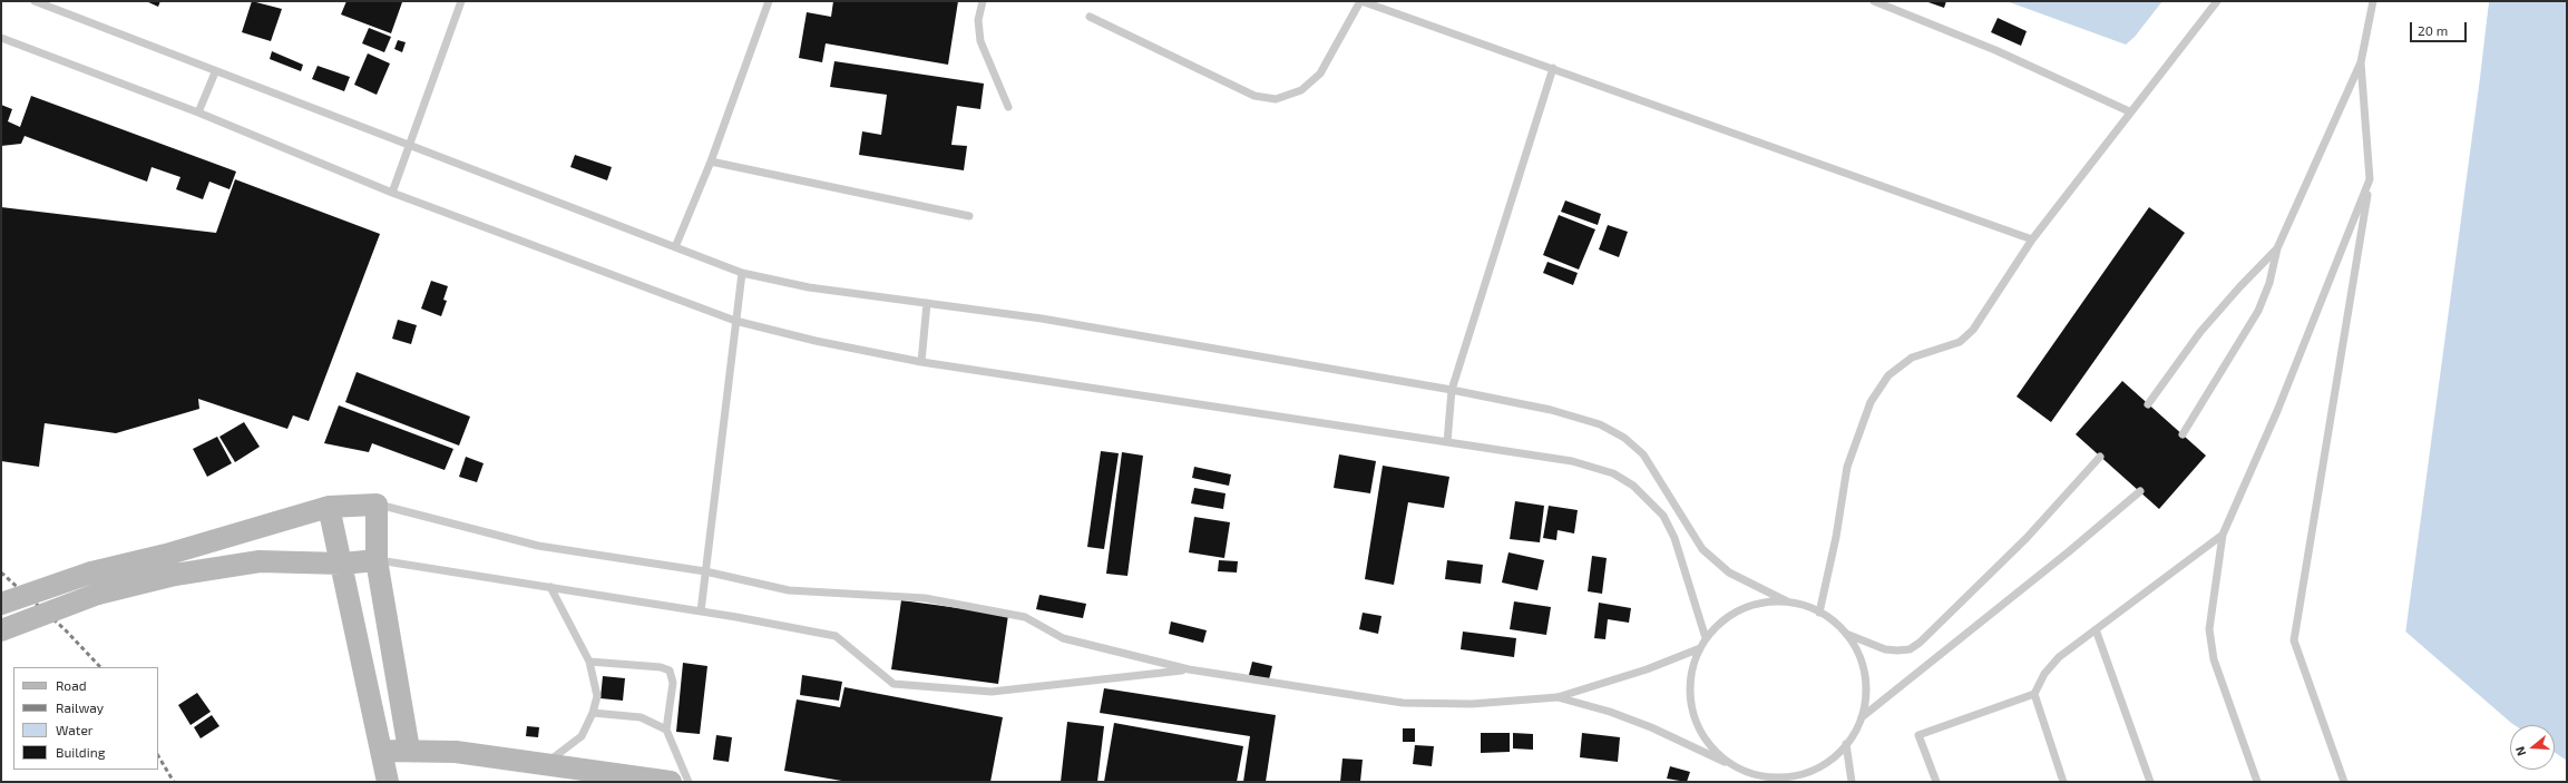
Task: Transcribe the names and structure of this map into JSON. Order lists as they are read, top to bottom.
{
  "legend": [
    "Road",
    "Railway",
    "Water",
    "Building"
  ],
  "scale_bar": "20 m",
  "north": "left"
}
